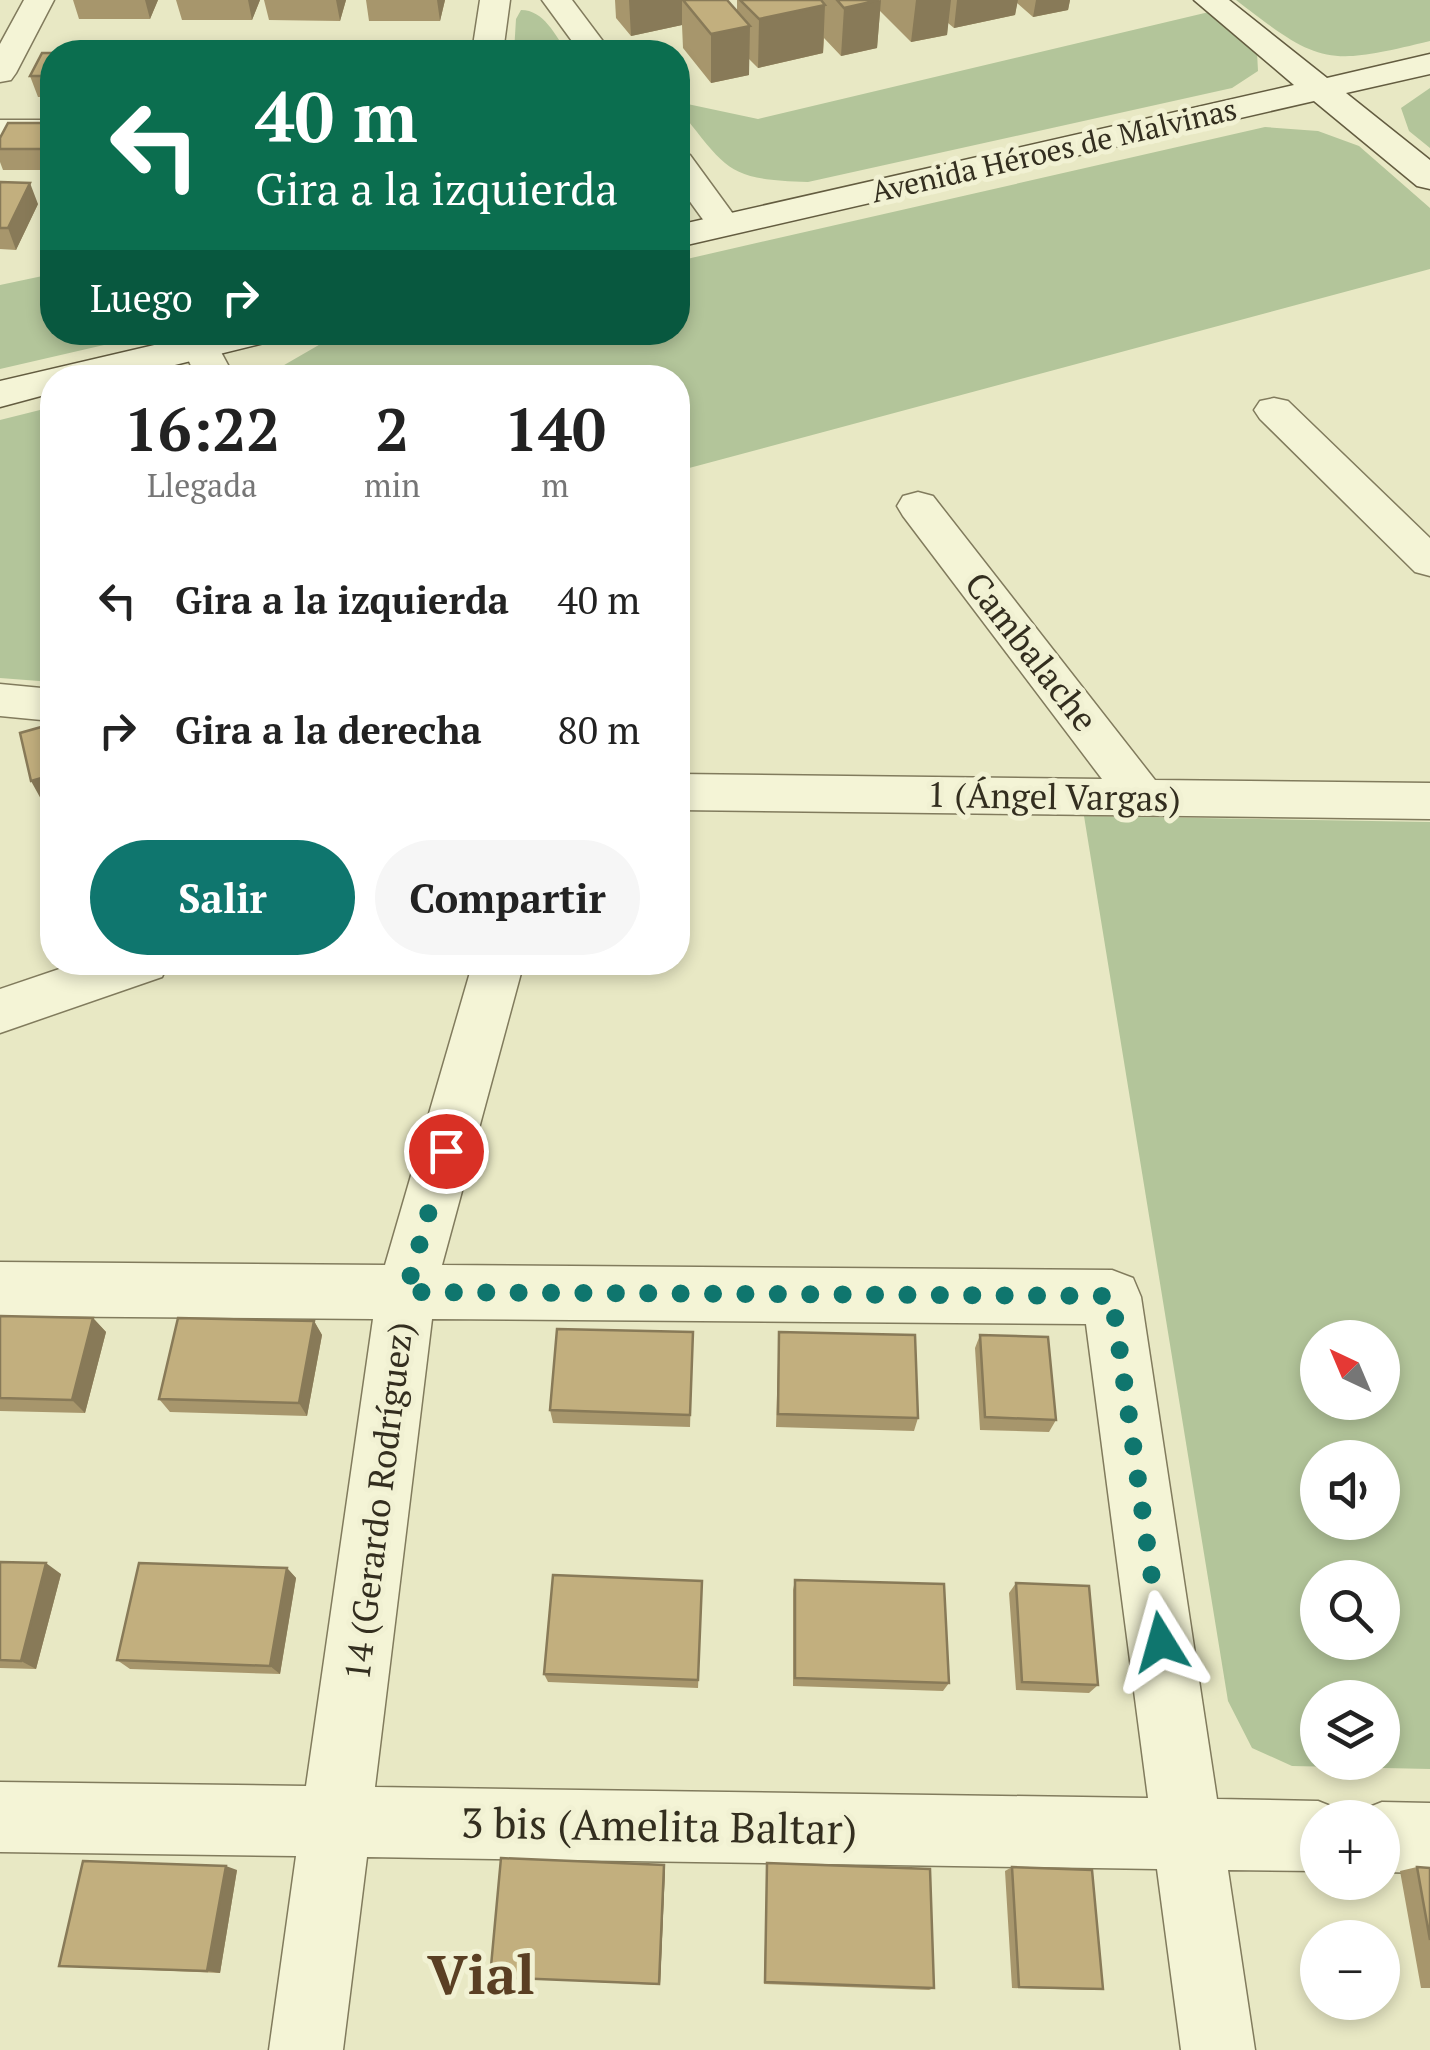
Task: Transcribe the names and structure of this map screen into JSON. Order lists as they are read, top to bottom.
{
  "streets": {
    "main road": ["Avenida Héroes de Malvinas"],
    "street": [
      "Cambalache",
      "1 (Ángel Vargas)",
      "14 (Gerardo Rodríguez)",
      "3 bis (Amelita Baltar)"
    ]
  },
  "crossings": [
    ["Cambalache", "1 (Ángel Vargas)"],
    ["14 (Gerardo Rodríguez)", "3 bis (Amelita Baltar)"]
  ],
  "districts": ["Vial"],
  "north": "top left",
  "page": {
    "turn": ["40 m", "Gira a la izquierda"],
    "then": "Luego",
    "eta": [
      "16:22",
      "Llegada",
      "2",
      "min",
      "140",
      "m"
    ],
    "list": [
      {
        "name": "Gira a la izquierda",
        "value": "40 m"
      },
      {
        "name": "Gira a la derecha",
        "value": "80 m"
      }
    ],
    "buttons": ["Salir", "Compartir"],
    "map_buttons": ["+", "−"]
  }
}
